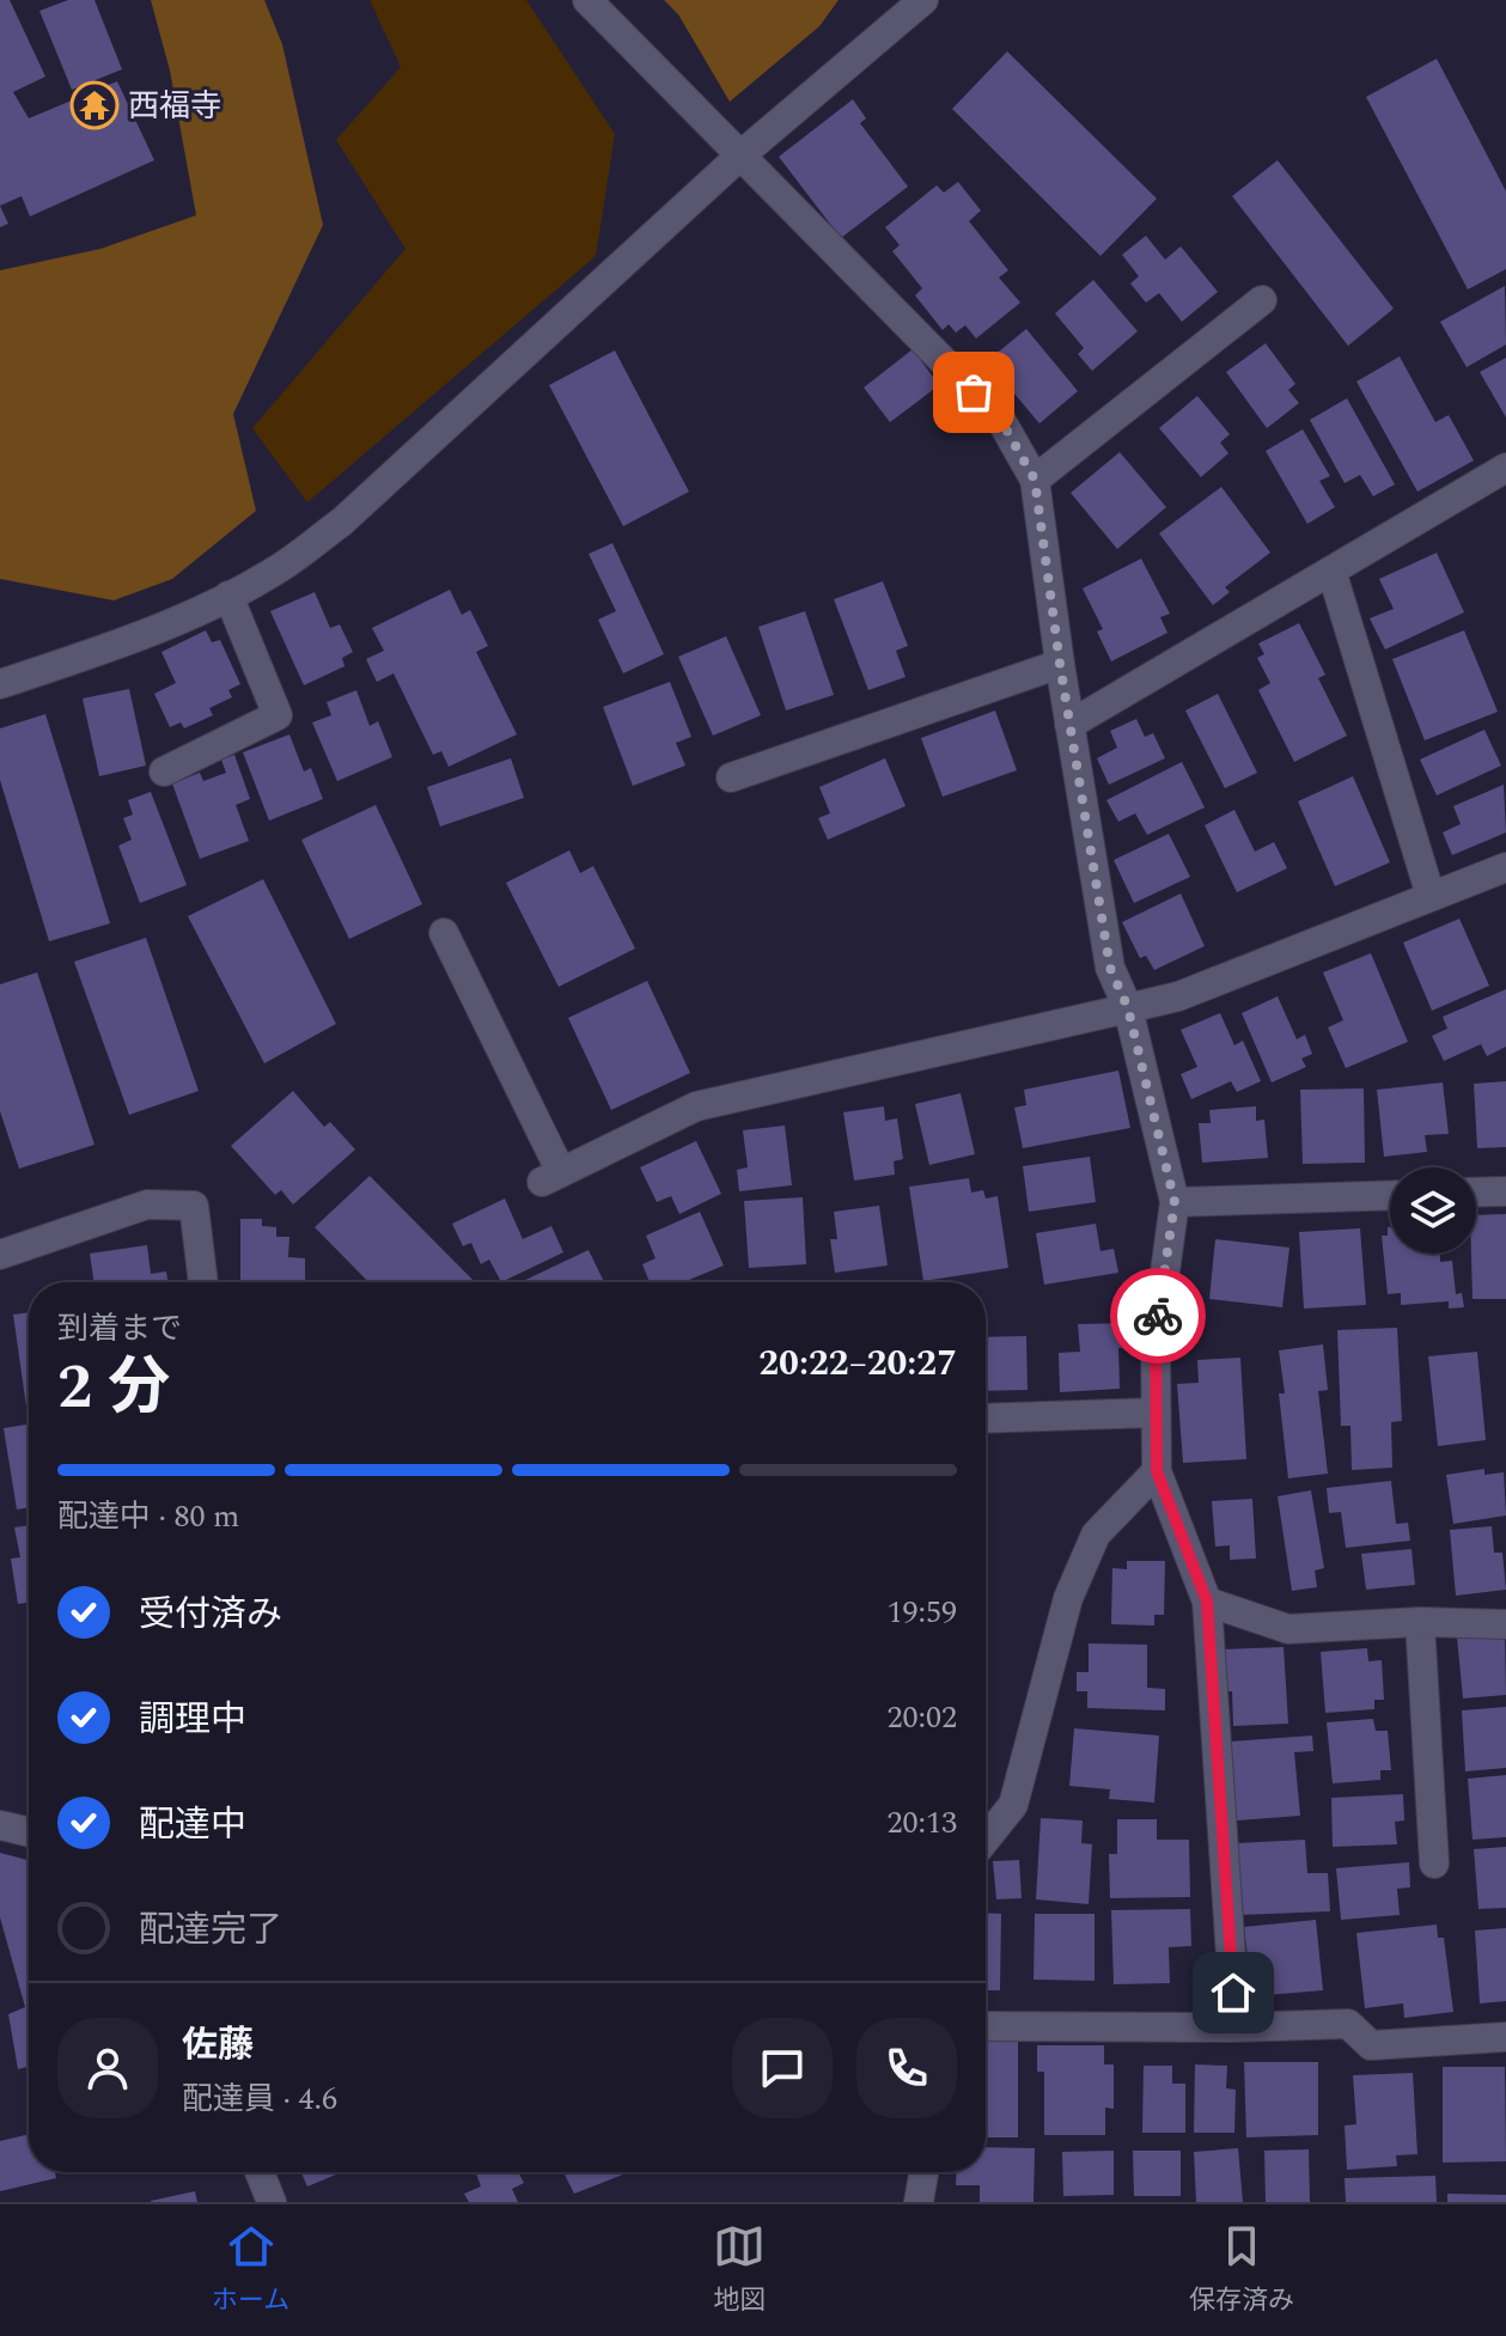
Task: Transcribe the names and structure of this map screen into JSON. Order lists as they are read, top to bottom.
{
  "places": {
    "temple": ["西福寺"]
  },
  "page": {
    "heading": ["2 分", "到着まで", "20:22–20:27"],
    "panel": ["佐藤", "配達員 · 4.6"],
    "bar": "配達中 · 80 m",
    "list": [
      ["受付済み", "19:59"],
      ["調理中", "20:02"],
      ["配達中", "20:13"],
      "配達完了"
    ],
    "tabs": ["ホーム", "地図", "保存済み"]
  }
}
